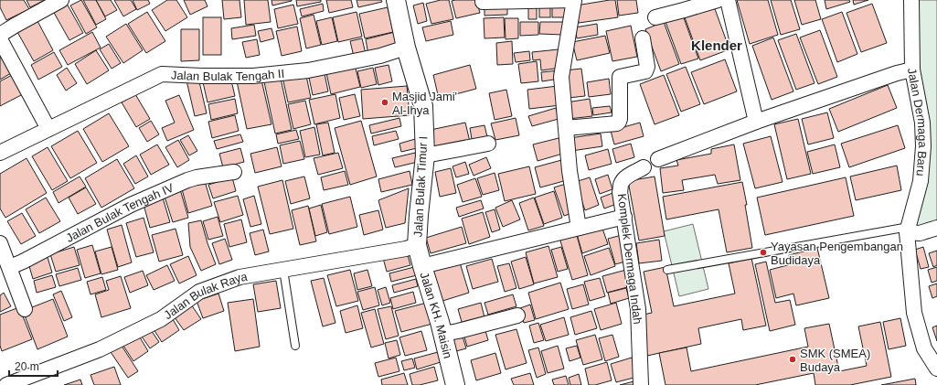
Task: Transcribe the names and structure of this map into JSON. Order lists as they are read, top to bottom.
{
  "streets": {
    "street": [
      "Jalan Bulak Tengah II",
      "Jalan Dermaga Baru",
      "Jalan Bulak Timur I",
      "Jalan Bulak Tengah IV",
      "Komplek Dermaga Indah",
      "Jalan Bulak Raya",
      "Jalan KH. Maisin"
    ]
  },
  "crossings": [
    ["Jalan Bulak Tengah II", "Jalan Bulak Timur I"],
    ["Jalan Bulak Timur I", "Jalan Bulak Raya"],
    ["Jalan Bulak Timur I", "Jalan KH. Maisin"],
    ["Jalan Bulak Raya", "Jalan KH. Maisin"]
  ],
  "districts": ["Klender"],
  "places": ["Masjid Jami' Al-Ihya", "Yayasan Pengembangan Budidaya", "SMK (SMEA) Budaya"],
  "scale_bar": "20 m"
}
